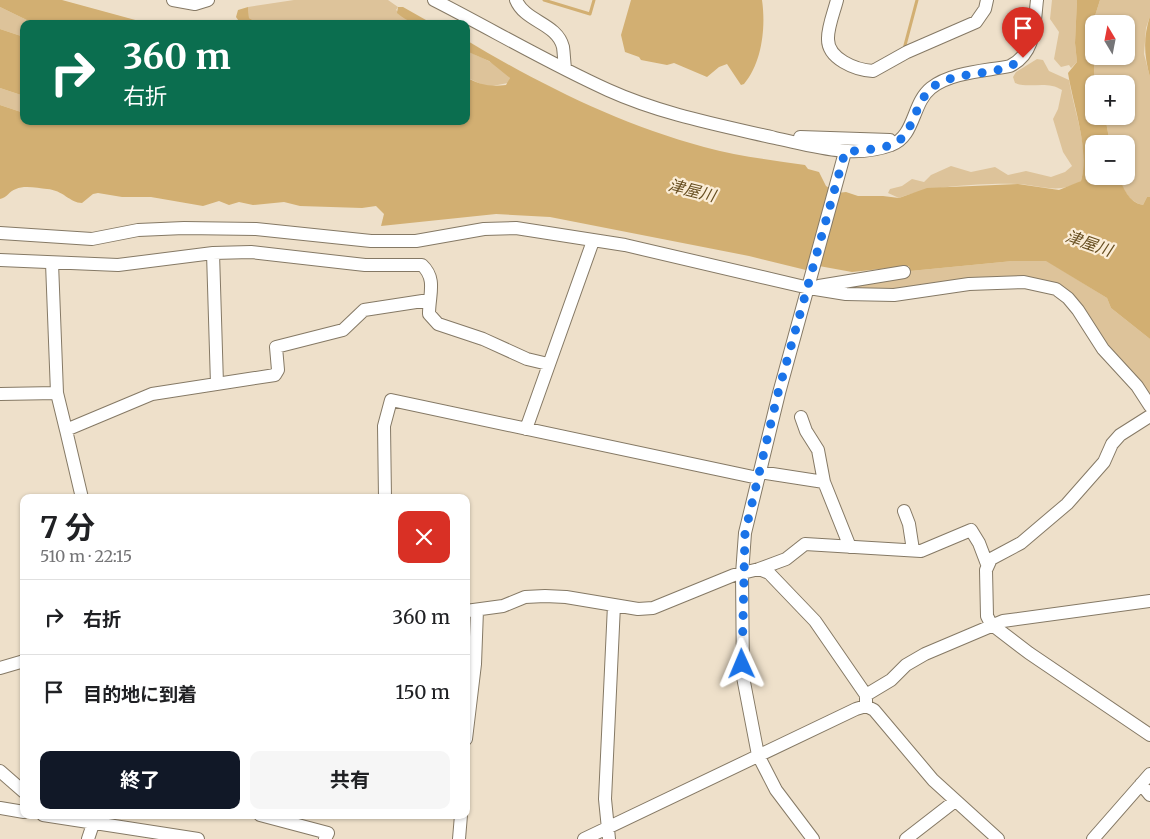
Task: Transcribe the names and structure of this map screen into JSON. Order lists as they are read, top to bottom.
{
  "water": ["津屋川"],
  "north": "top",
  "page": {
    "map_buttons": ["+", "−"],
    "turn": ["360 m", "右折"],
    "heading": ["7 分", "510 m · 22:15"],
    "list": [
      {
        "name": "右折",
        "value": "360 m"
      },
      {
        "name": "目的地に到着",
        "value": "150 m"
      }
    ],
    "buttons": ["終了", "共有"]
  }
}
